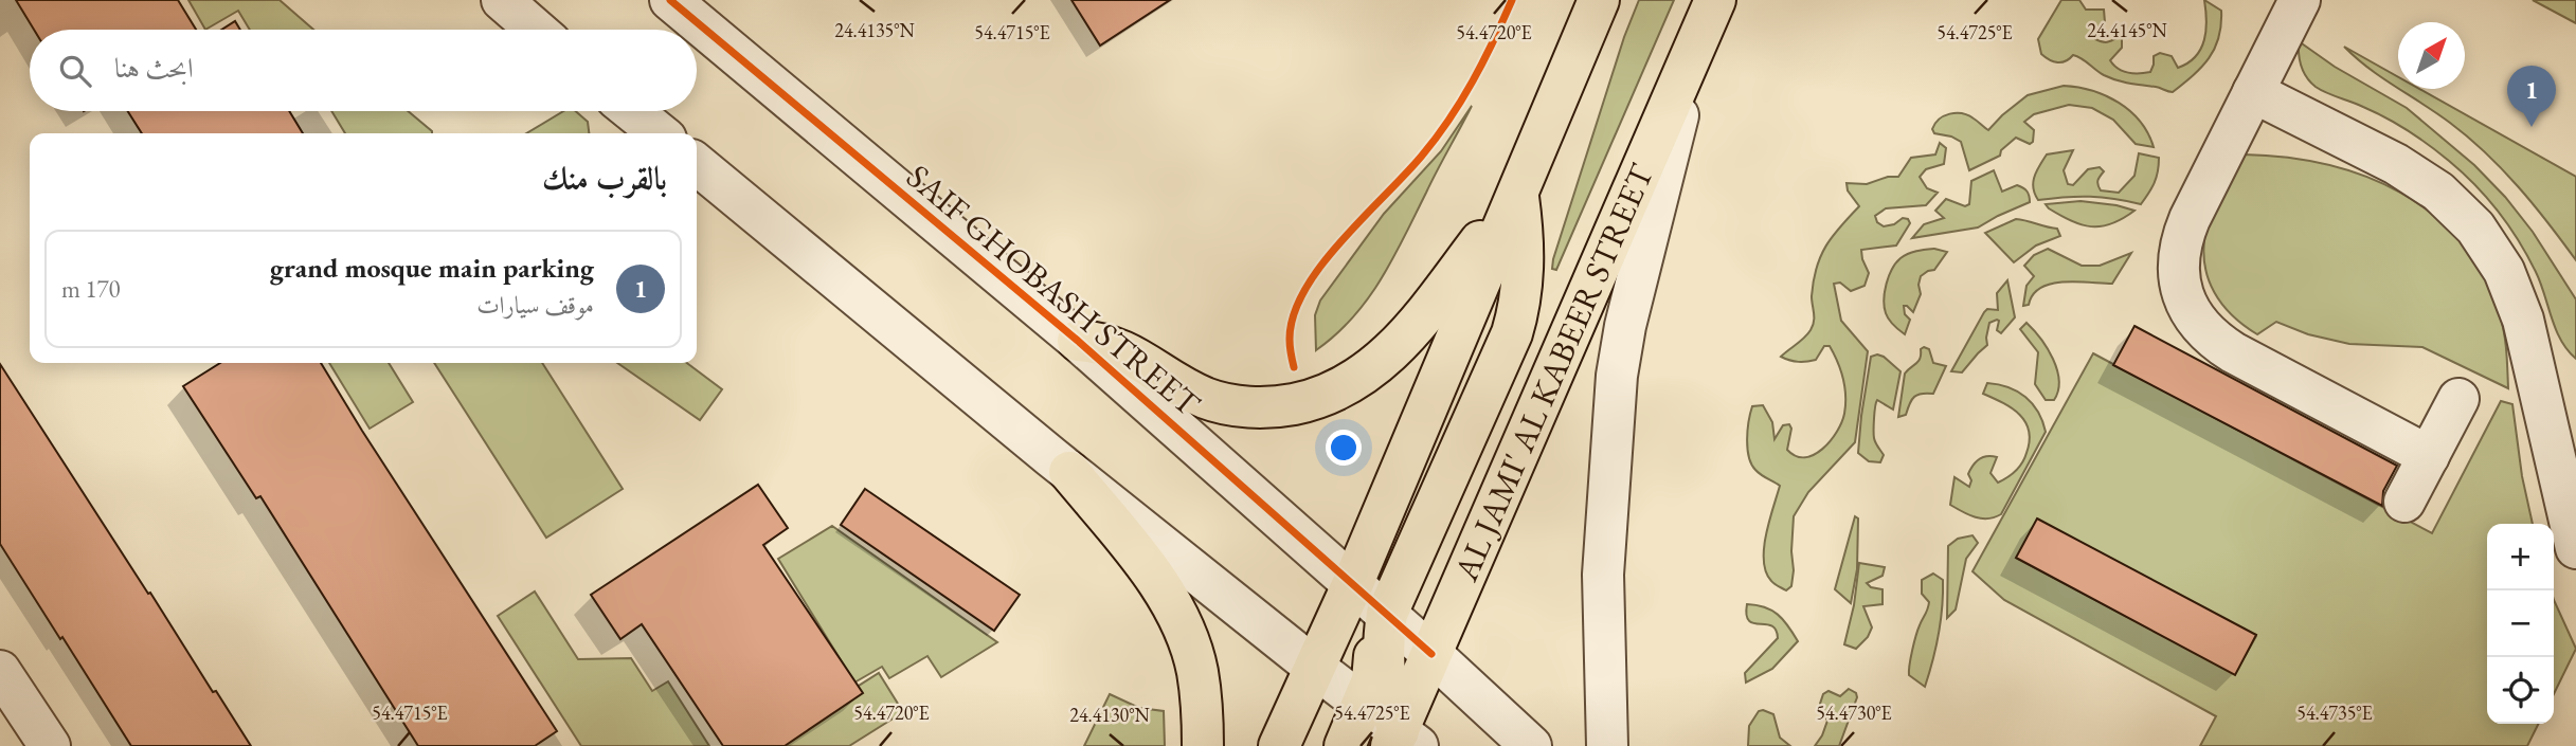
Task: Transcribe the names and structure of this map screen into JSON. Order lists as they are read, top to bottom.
{
  "streets": {
    "main road": ["AL JAMI' AL KABEER STREET"],
    "street": ["SAIF GHOBASH STREET"]
  },
  "crossings": [
    ["SAIF GHOBASH STREET", "AL JAMI' AL KABEER STREET"]
  ],
  "north": "top right",
  "page": {
    "search": "ابحث هنا",
    "pins": "1",
    "heading": "بالقرب منك",
    "list": [
      {
        "mark": "1",
        "name": "grand mosque main parking",
        "note": "موقف سيارات",
        "value": "170 m"
      }
    ],
    "map_buttons": ["+", "−"]
  },
  "coordinates": [
    "24.4135°N",
    "24.4145°N",
    "54.4715°E",
    "54.4720°E",
    "54.4725°E",
    "54.4730°E",
    "54.4735°E",
    "24.4130°N"
  ]
}
